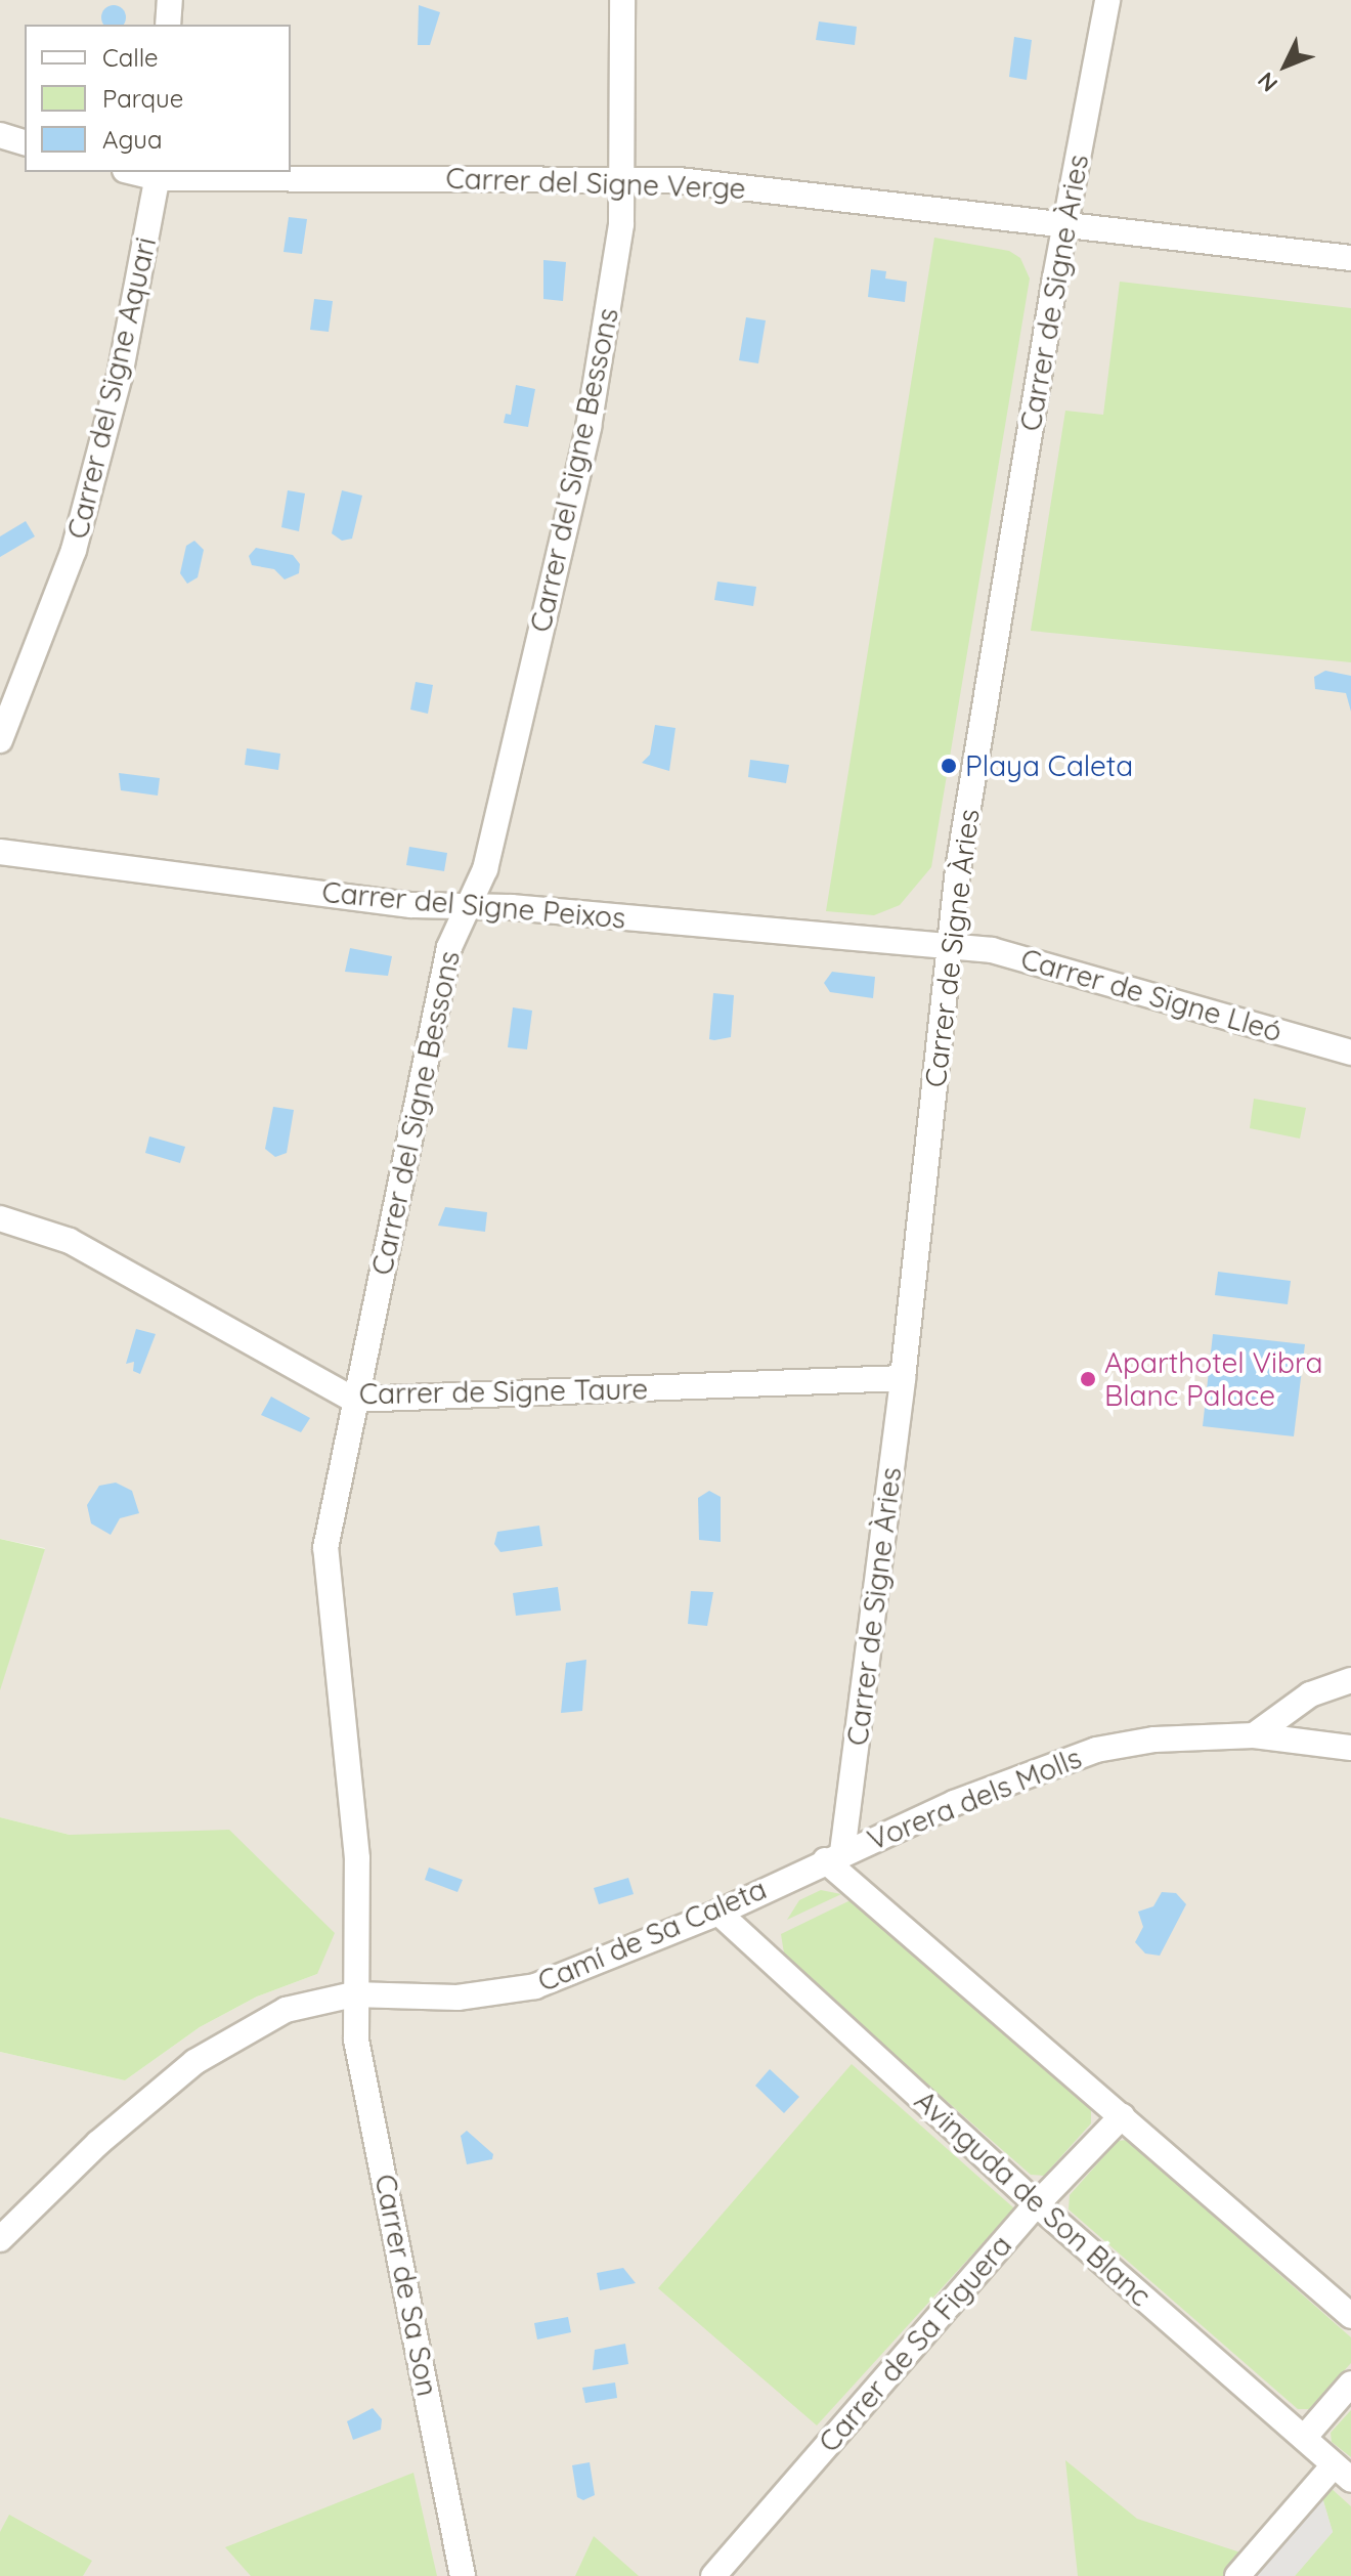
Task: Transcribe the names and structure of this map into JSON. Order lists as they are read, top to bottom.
{
  "streets": {
    "street": [
      "Carrer del Signe Verge",
      "Carrer de Signe Àries",
      "Carrer del Signe Aquari",
      "Carrer del Signe Bessons",
      "Carrer del Signe Peixos",
      "Carrer de Signe Lleó",
      "Carrer de Signe Taure",
      "Vorera dels Molls",
      "Camí de Sa Caleta",
      "Avinguda de Son Blanc",
      "Carrer de Sa Son",
      "Carrer de Sa Figuera"
    ]
  },
  "crossings": [
    ["Carrer del Signe Verge", "Carrer de Signe Àries"],
    ["Carrer del Signe Verge", "Carrer del Signe Aquari"],
    ["Carrer del Signe Verge", "Carrer del Signe Bessons"],
    ["Carrer de Signe Àries", "Carrer del Signe Peixos"],
    ["Carrer de Signe Àries", "Carrer de Signe Lleó"],
    ["Carrer de Signe Àries", "Carrer de Signe Taure"],
    ["Carrer de Signe Àries", "Vorera dels Molls"],
    ["Carrer de Signe Àries", "Camí de Sa Caleta"],
    ["Carrer del Signe Bessons", "Carrer del Signe Peixos"],
    ["Carrer del Signe Bessons", "Carrer de Signe Taure"],
    ["Carrer del Signe Bessons", "Camí de Sa Caleta"],
    ["Carrer del Signe Bessons", "Carrer de Sa Son"],
    ["Carrer del Signe Peixos", "Carrer de Signe Lleó"],
    ["Vorera dels Molls", "Camí de Sa Caleta"],
    ["Camí de Sa Caleta", "Avinguda de Son Blanc"],
    ["Camí de Sa Caleta", "Carrer de Sa Son"],
    ["Avinguda de Son Blanc", "Carrer de Sa Figuera"]
  ],
  "places": ["Playa Caleta", "Aparthotel Vibra Blanc Palace"],
  "legend": ["Calle", "Parque", "Agua"],
  "north": "bottom left"
}
